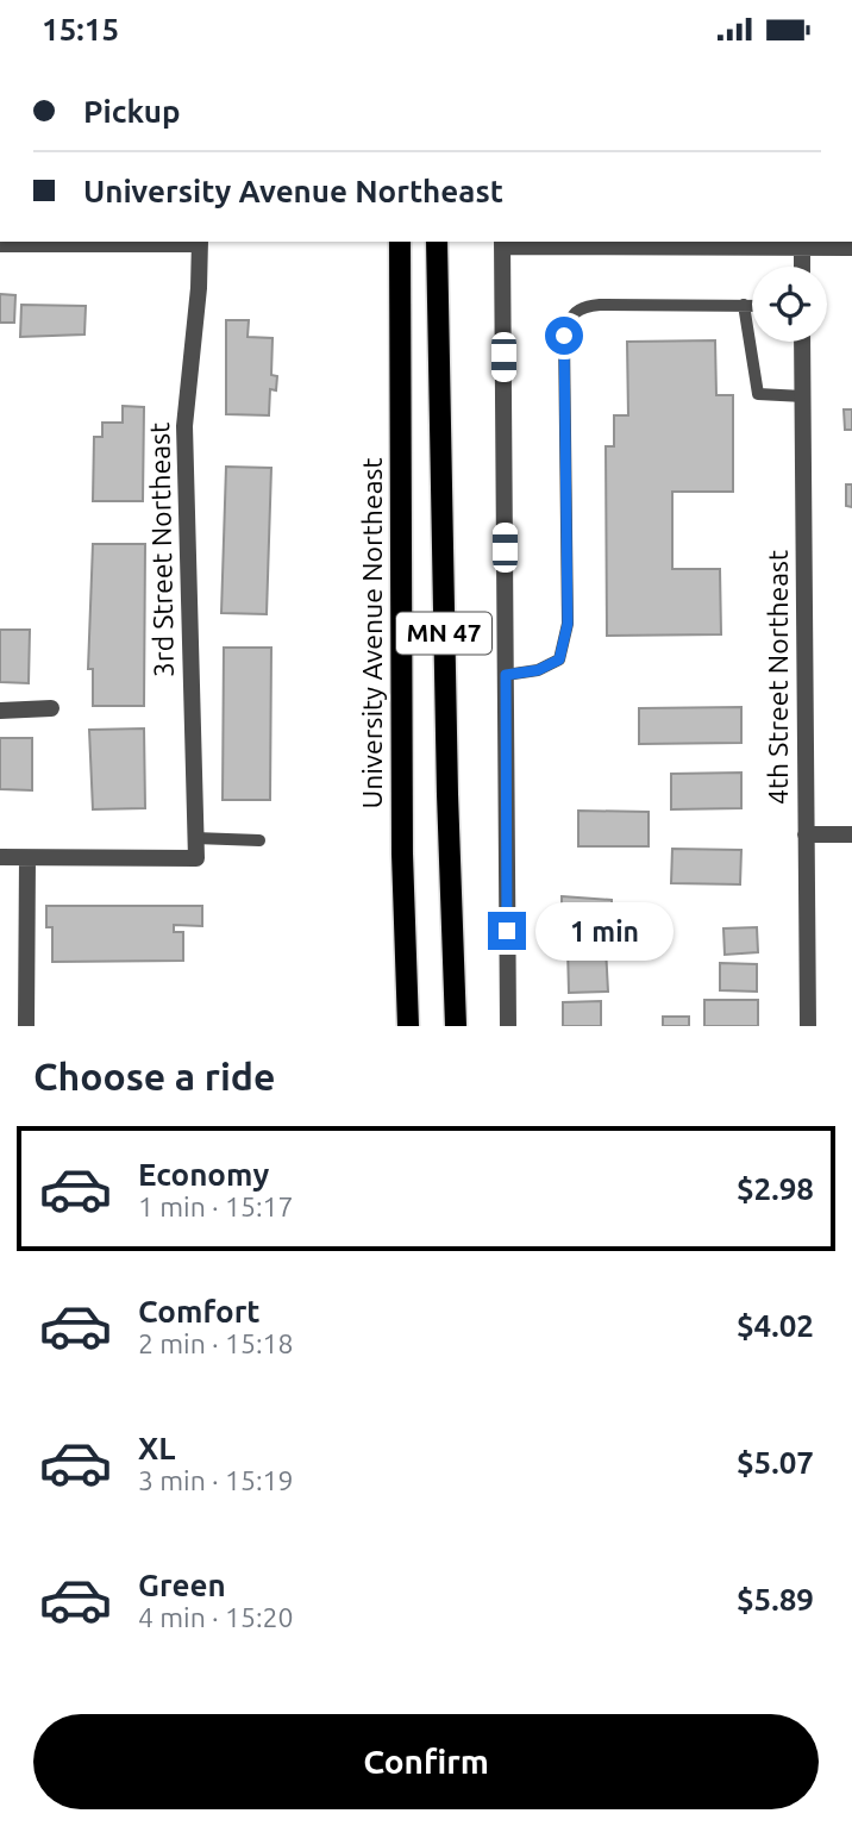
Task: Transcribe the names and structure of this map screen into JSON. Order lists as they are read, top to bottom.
{
  "streets": {
    "main road": ["University Avenue Northeast", "MN 47"],
    "street": ["3rd Street Northeast", "4th Street Northeast"]
  },
  "page": {
    "status": "15:15",
    "banner": ["Pickup", "University Avenue Northeast"],
    "bubble": "1 min",
    "heading": "Choose a ride",
    "list": [
      {
        "name": "Economy",
        "note": "1 min · 15:17",
        "value": "$2.98"
      },
      {
        "name": "Comfort",
        "note": "2 min · 15:18",
        "value": "$4.02"
      },
      {
        "name": "XL",
        "note": "3 min · 15:19",
        "value": "$5.07"
      },
      {
        "name": "Green",
        "note": "4 min · 15:20",
        "value": "$5.89"
      }
    ],
    "buttons": "Confirm"
  }
}
